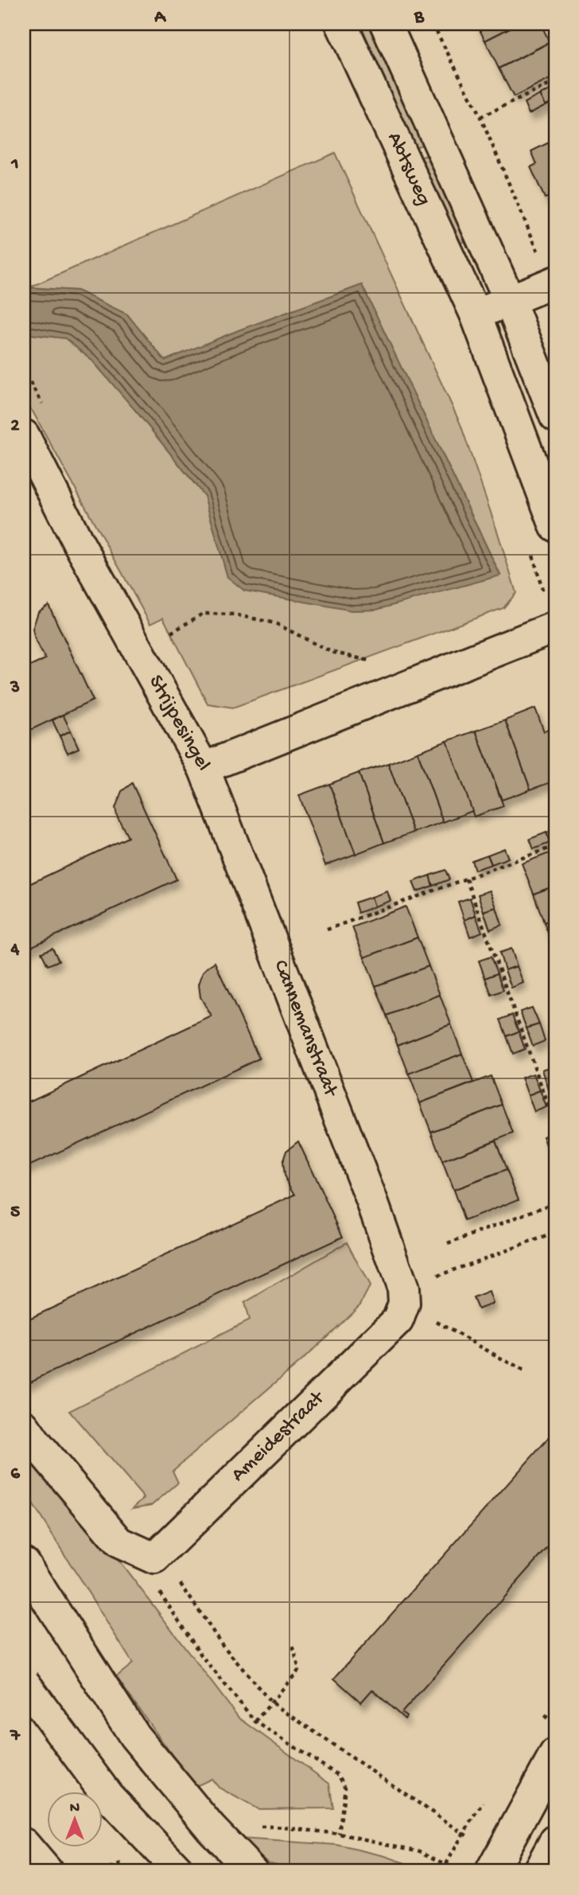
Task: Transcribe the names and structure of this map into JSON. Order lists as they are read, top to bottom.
{
  "streets": {
    "main road": [
      "Abtsweg",
      "Strijpesingel",
      "Cannemanstraat",
      "Ameidestraat"
    ]
  },
  "crossings": [
    ["Strijpesingel", "Cannemanstraat"],
    ["Cannemanstraat", "Ameidestraat"]
  ],
  "north": "top",
  "grid": {
    "columns": ["A", "B"],
    "rows": [
      "1",
      "2",
      "3",
      "4",
      "5",
      "6",
      "7"
    ]
  }
}
